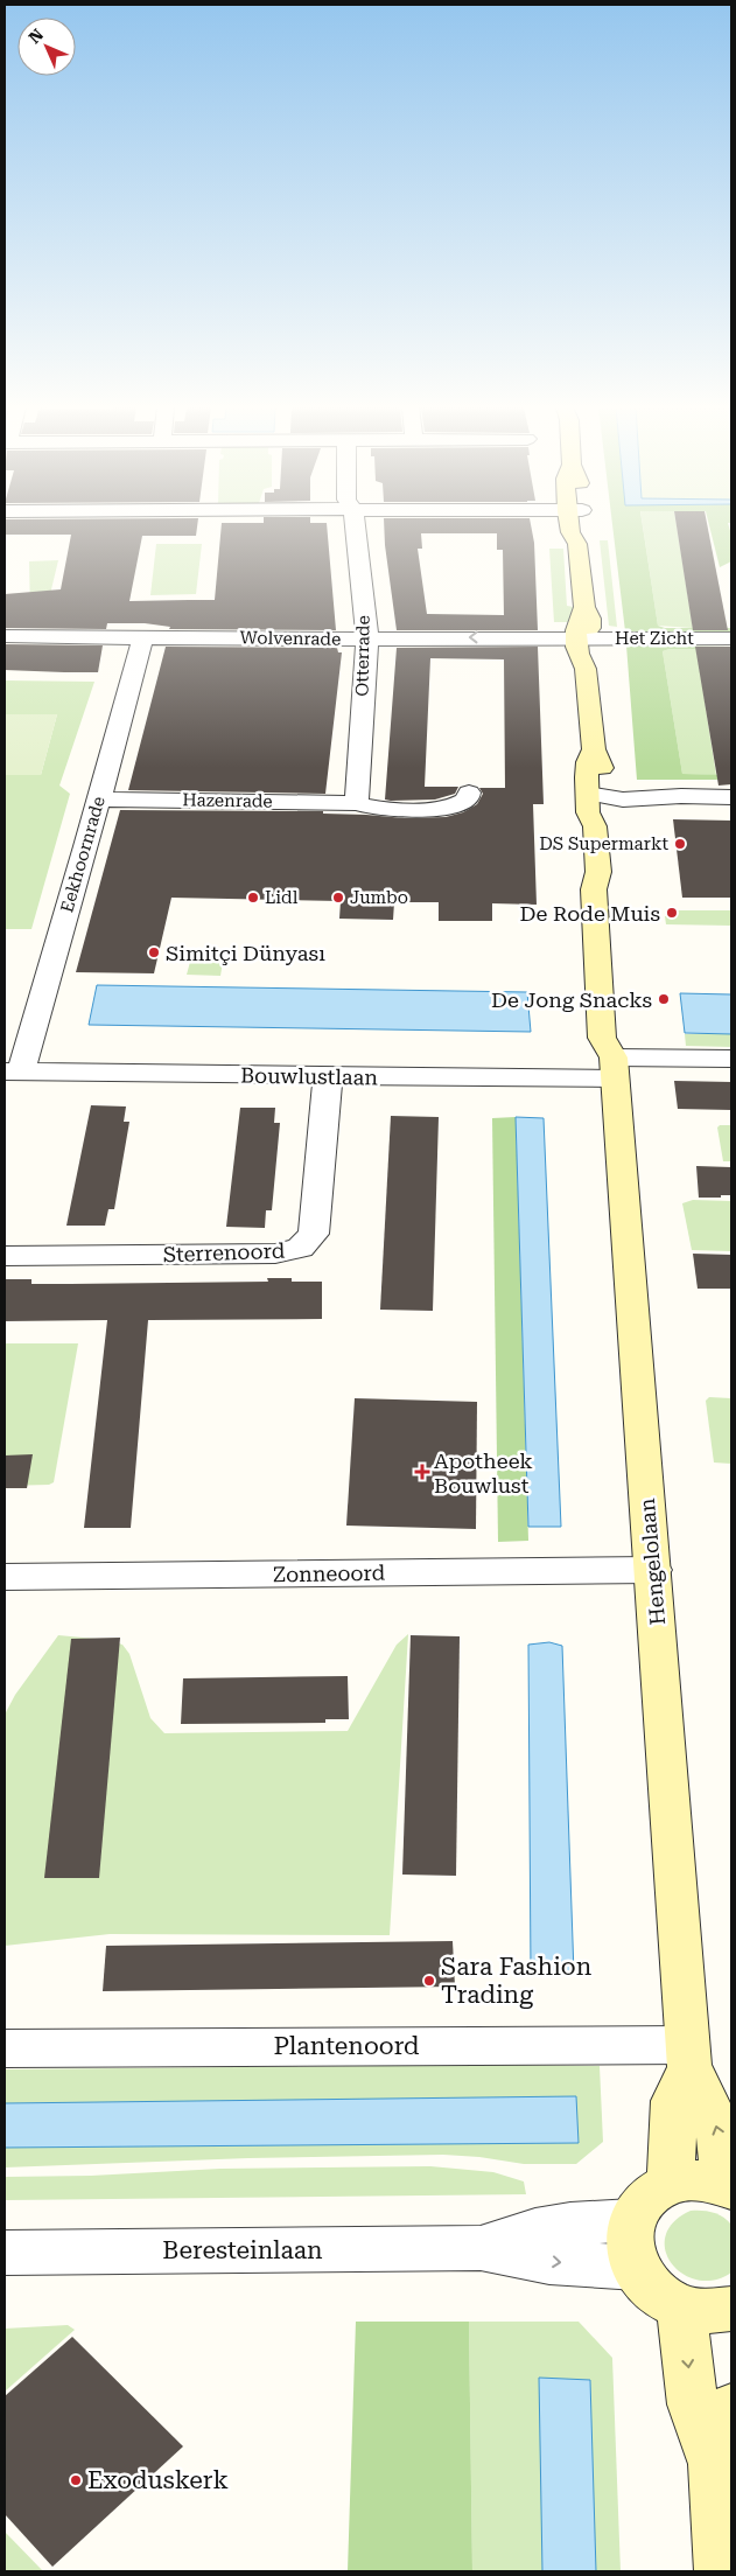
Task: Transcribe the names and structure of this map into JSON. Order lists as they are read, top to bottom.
{
  "streets": {
    "street": [
      "Wolvenrade",
      "Het Zicht",
      "Otterrade",
      "Hazenrade",
      "Eekhoornrade",
      "Bouwlustlaan",
      "Sterrenoord",
      "Hengelolaan",
      "Zonneoord",
      "Plantenoord",
      "Beresteinlaan"
    ]
  },
  "crossings": [
    ["Wolvenrade", "Het Zicht"],
    ["Wolvenrade", "Otterrade"],
    ["Wolvenrade", "Eekhoornrade"],
    ["Wolvenrade", "Hengelolaan"],
    ["Het Zicht", "Hengelolaan"],
    ["Otterrade", "Hazenrade"],
    ["Hazenrade", "Eekhoornrade"],
    ["Eekhoornrade", "Bouwlustlaan"],
    ["Bouwlustlaan", "Sterrenoord"],
    ["Bouwlustlaan", "Hengelolaan"],
    ["Hengelolaan", "Zonneoord"],
    ["Hengelolaan", "Plantenoord"]
  ],
  "one_way": ["Wolvenrade"],
  "places": {
    "other": [
      "DS Supermarkt",
      "Lidl",
      "Jumbo",
      "De Rode Muis",
      "Simitçi Dünyası",
      "De Jong Snacks",
      "Sara Fashion Trading",
      "Exoduskerk"
    ],
    "health": ["Apotheek Bouwlust"]
  },
  "north": "top left"
}
